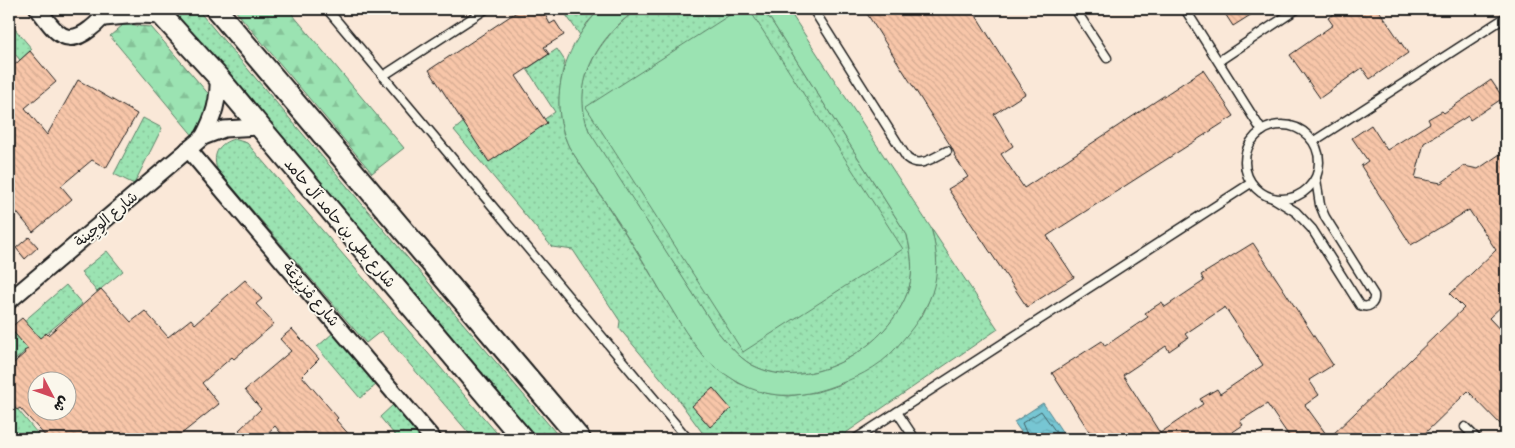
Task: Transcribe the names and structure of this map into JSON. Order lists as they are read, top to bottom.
{
  "streets": {
    "street": ["شارع الوِجِينة", "شارع بطي بن حامد آل حامد", "شارع مْزِيرْعَة"]
  },
  "crossings": [
    ["شارع الوِجِينة", "شارع بطي بن حامد آل حامد"],
    ["شارع الوِجِينة", "شارع مْزِيرْعَة"]
  ],
  "north": "bottom right"
}
